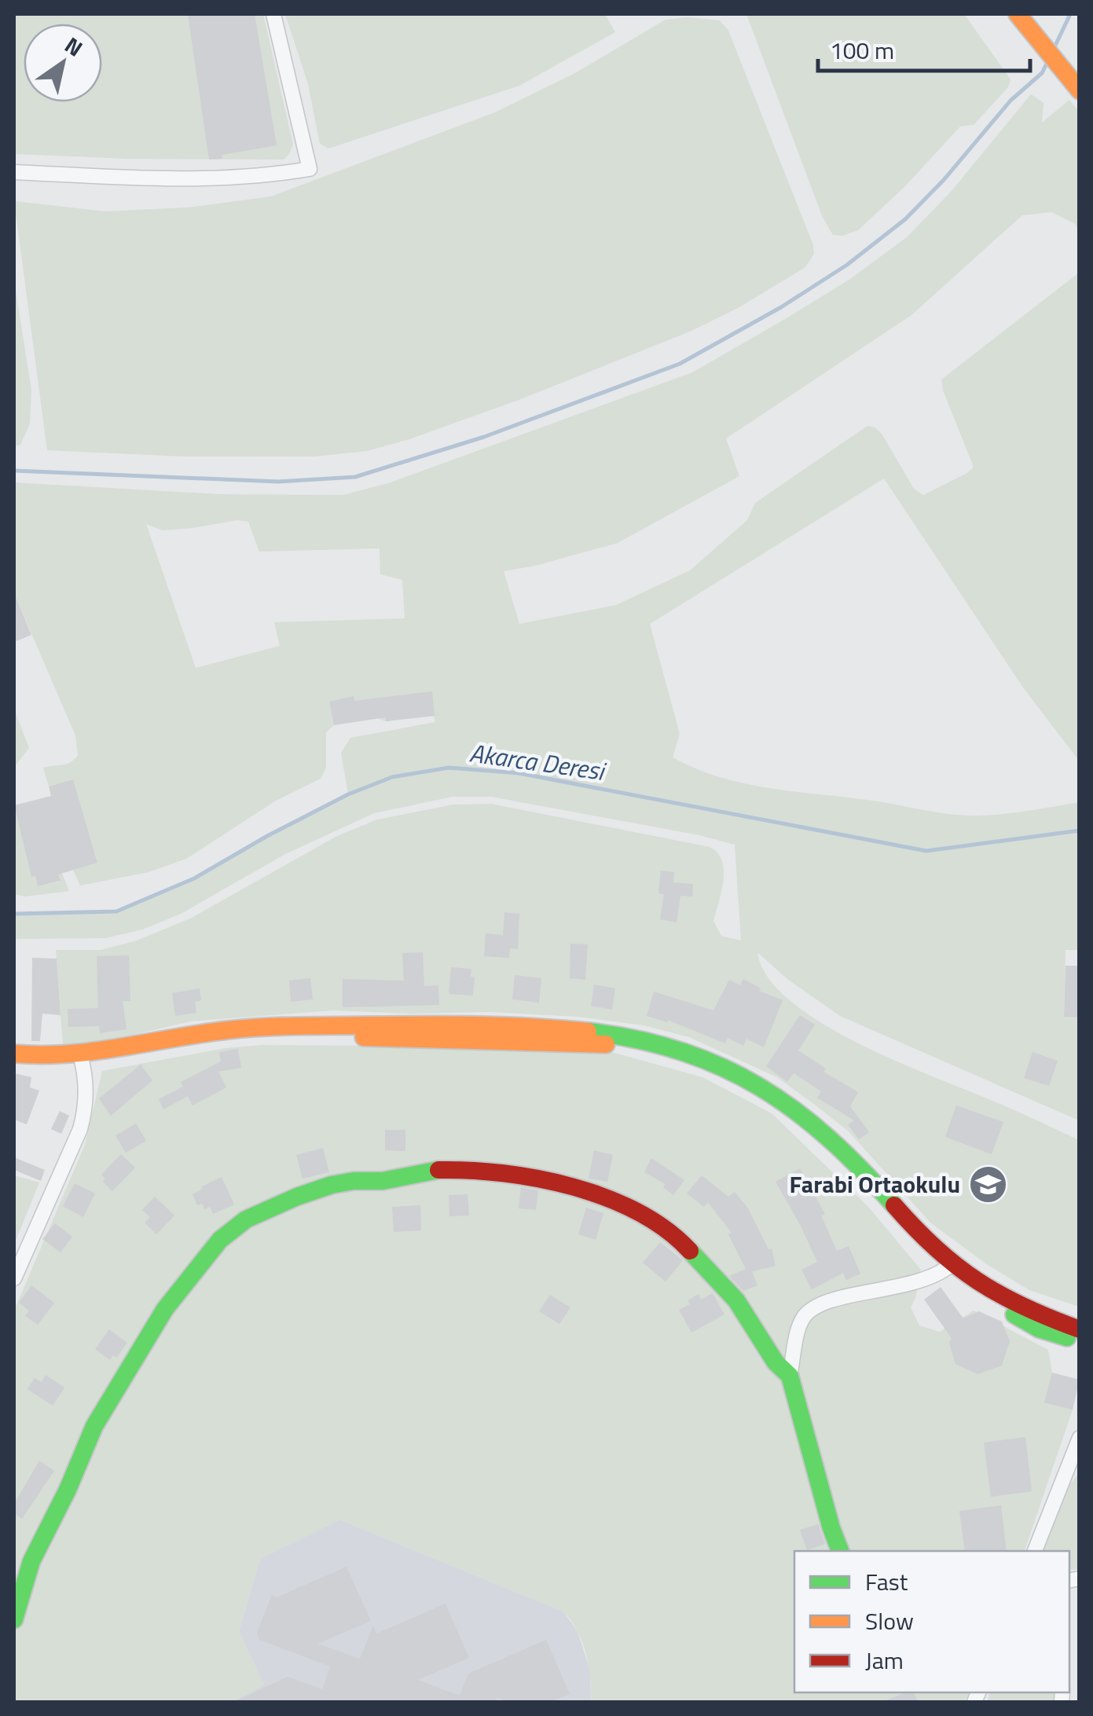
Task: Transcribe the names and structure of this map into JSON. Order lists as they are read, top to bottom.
{
  "water": ["Akarca Deresi"],
  "places": {
    "school or university": ["Farabi Ortaokulu"]
  },
  "legend": ["Fast", "Slow", "Jam"],
  "scale_bar": "100 m",
  "north": "top right"
}
